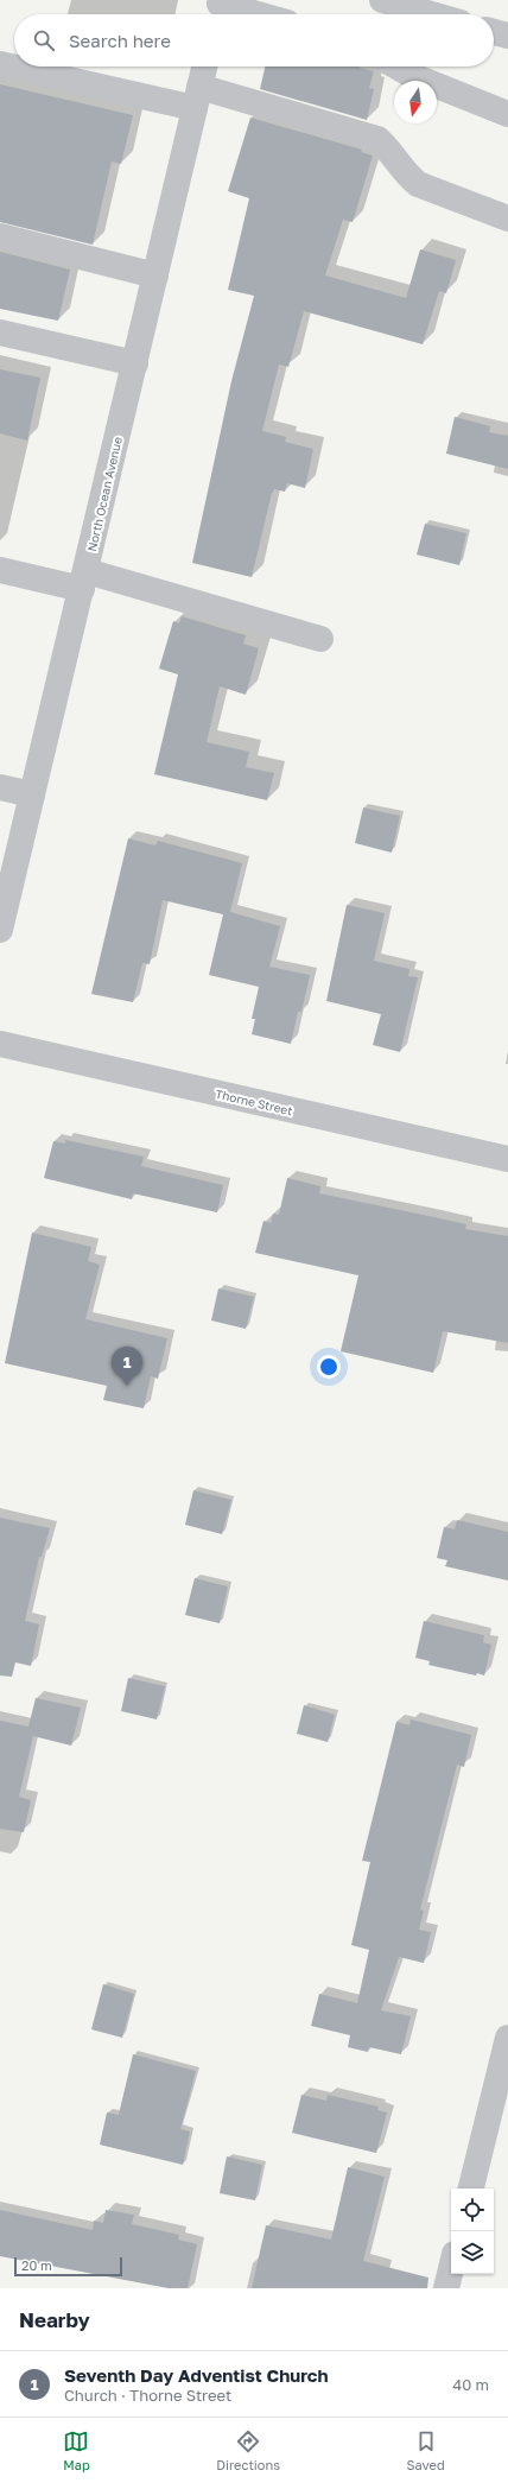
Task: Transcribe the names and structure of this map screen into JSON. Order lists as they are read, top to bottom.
{
  "streets": {
    "street": ["North Ocean Avenue", "Thorne Street"]
  },
  "scale_bar": "20 m",
  "north": "bottom",
  "page": {
    "search": "Search here",
    "pins": "1",
    "scale": "20 m",
    "heading": "Nearby",
    "list": [
      {
        "mark": "1",
        "name": "Seventh Day Adventist Church",
        "note": "Church · Thorne Street",
        "value": "40 m"
      }
    ],
    "nav": ["Map", "Directions", "Saved"]
  }
}
